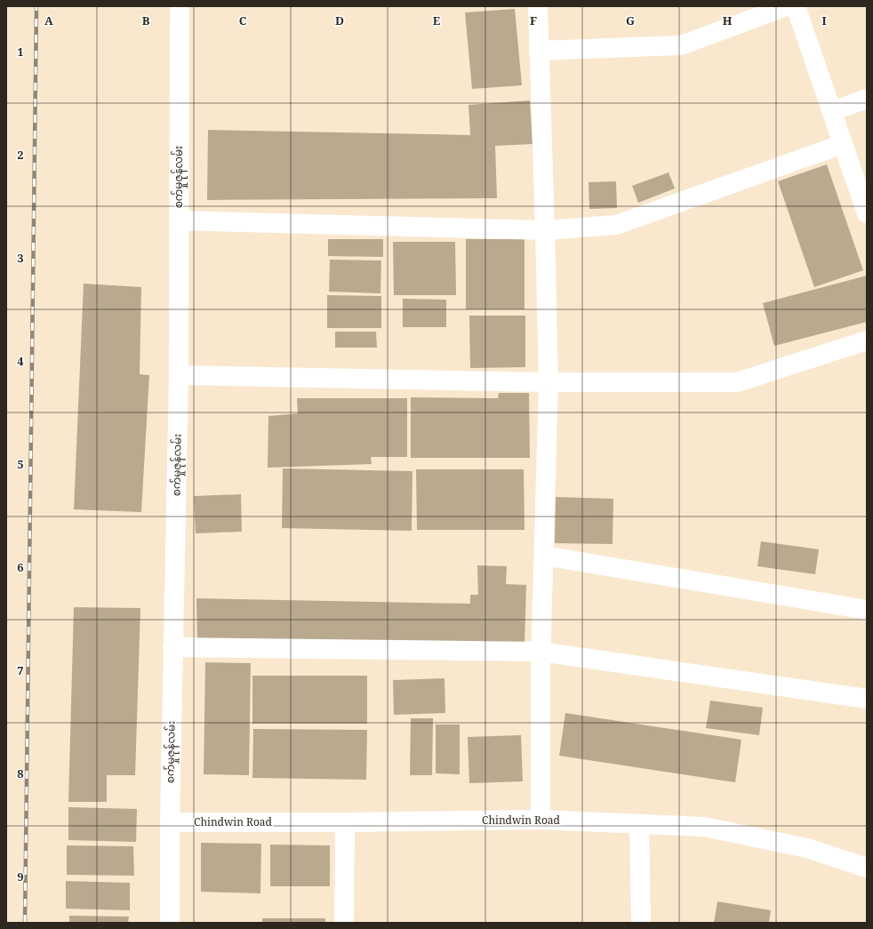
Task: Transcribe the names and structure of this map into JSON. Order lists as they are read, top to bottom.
{
  "streets": {
    "street": ["စက်မှုဇုန်လမ်း", "Chindwin Road"]
  },
  "crossings": [
    ["စက်မှုဇုန်လမ်း", "Chindwin Road"]
  ],
  "grid": {
    "columns": [
      "A",
      "B",
      "C",
      "D",
      "E",
      "F",
      "G",
      "H",
      "I"
    ],
    "rows": [
      "1",
      "2",
      "3",
      "4",
      "5",
      "6",
      "7",
      "8",
      "9"
    ]
  }
}
